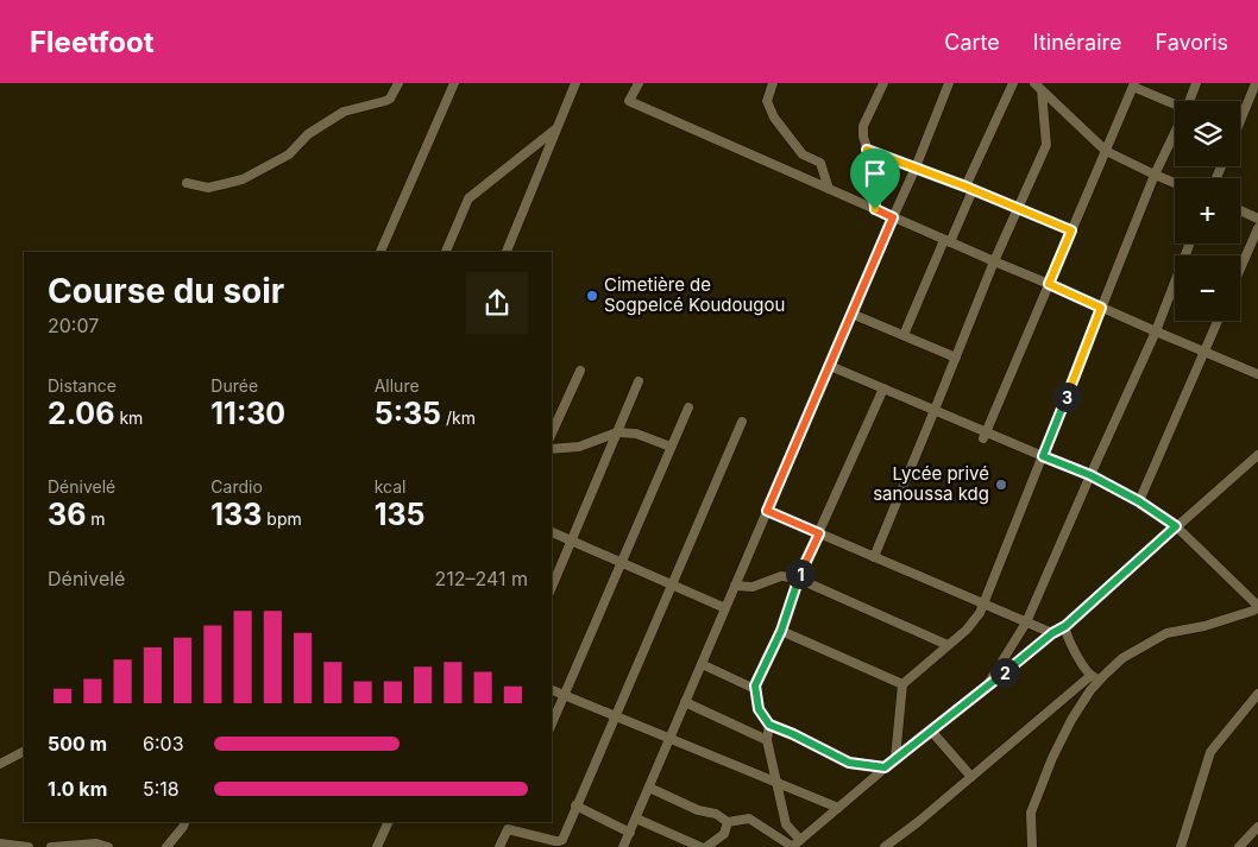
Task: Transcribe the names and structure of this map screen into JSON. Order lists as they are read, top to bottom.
{
  "places": ["Cimetière de Sogpelcé Koudougou", "Lycée privé sanoussa kdg"],
  "page": {
    "header": "Fleetfoot",
    "nav": ["Carte", "Itinéraire", "Favoris"],
    "map_buttons": ["+", "−"],
    "heading": ["Course du soir", "20:07"],
    "stats": [
      ["Distance", "2.06 km"],
      ["Durée", "11:30"],
      ["Allure", "5:35 /km"],
      ["Dénivelé", "36 m"],
      ["Cardio", "133 bpm"],
      ["kcal", "135"]
    ],
    "pins": ["3", "1", "2"],
    "chart": ["Dénivelé", "212–241 m"],
    "list": [
      {
        "name": "500 m",
        "note": "6:03"
      },
      {
        "name": "1.0 km",
        "note": "5:18"
      }
    ]
  }
}
